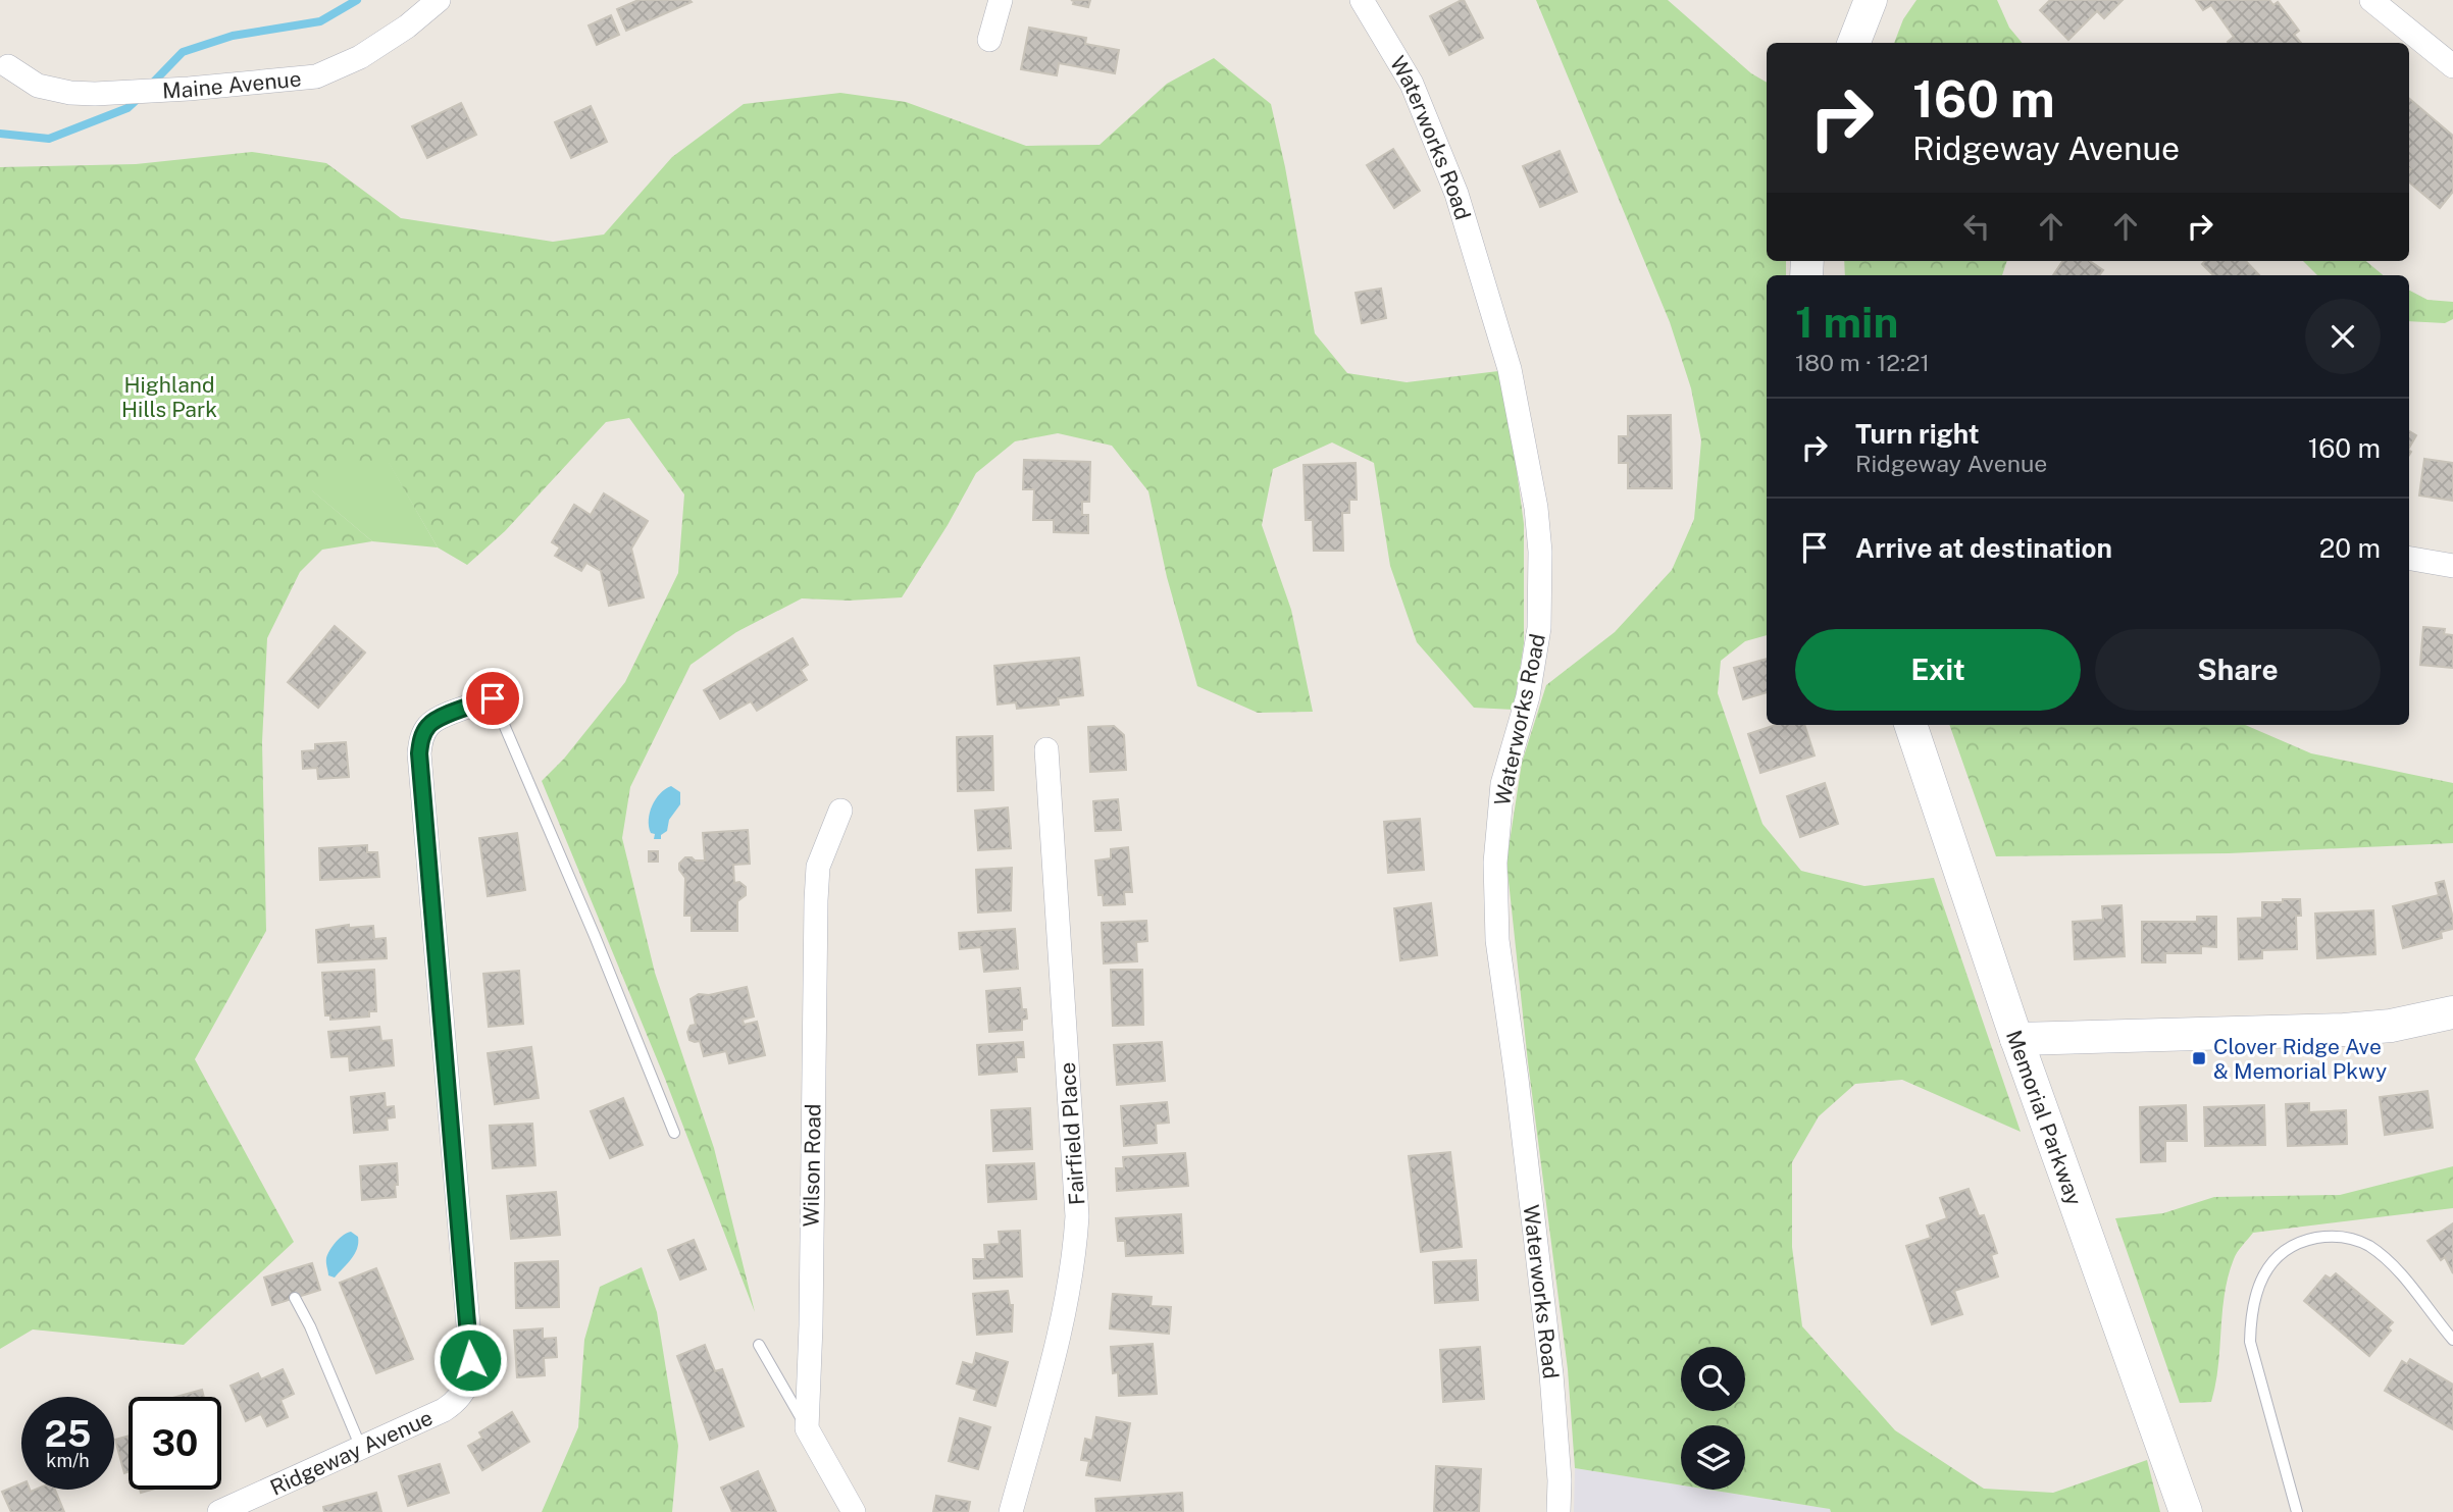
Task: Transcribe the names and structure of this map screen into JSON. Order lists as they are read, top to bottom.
{
  "streets": {
    "main road": ["Memorial Parkway"],
    "street": [
      "Maine Avenue",
      "Waterworks Road",
      "Fairfield Place",
      "Wilson Road",
      "Ridgeway Avenue"
    ]
  },
  "parks": ["Highland Hills Park"],
  "places": {
    "transit": ["Clover Ridge Ave & Memorial Pkwy"]
  },
  "page": {
    "turn": ["160 m", "Ridgeway Avenue"],
    "heading": ["1 min", "180 m · 12:21"],
    "list": [
      {
        "name": "Turn right",
        "note": "Ridgeway Avenue",
        "value": "160 m"
      },
      {
        "name": "Arrive at destination",
        "value": "20 m"
      }
    ],
    "buttons": ["Exit", "Share"],
    "speed": "25 km/h",
    "limit": "30"
  }
}
